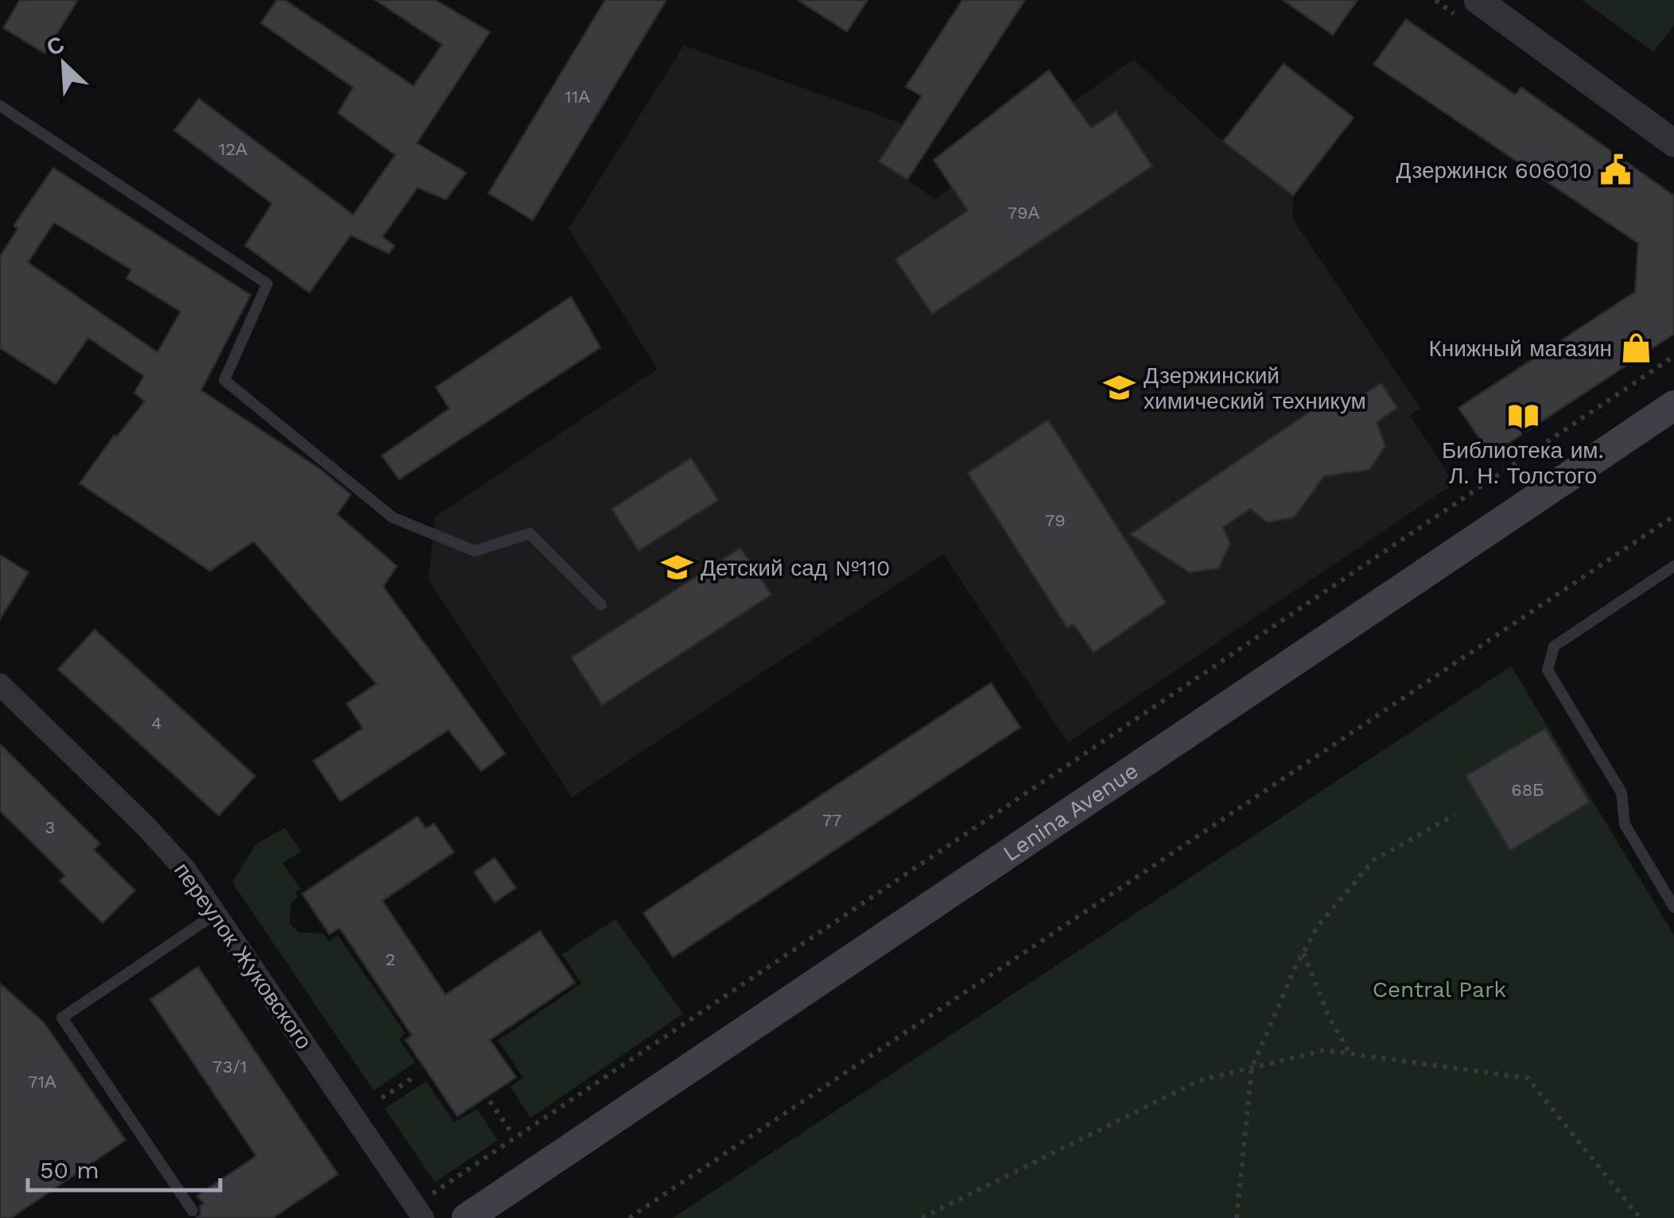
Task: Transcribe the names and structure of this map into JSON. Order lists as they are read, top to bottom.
{
  "streets": {
    "main road": ["Lenina Avenue"],
    "street": ["переулок Жуковского"]
  },
  "parks": ["Central Park"],
  "places": {
    "public building": ["Дзержинск 606010"],
    "shop": ["Книжный магазин"],
    "school or university": ["Дзержинский химический техникум", "Детский сад №110"],
    "library": ["Библиотека им. Л. Н. Толстого"]
  },
  "house_numbers": [
    "11А",
    "12А",
    "79А",
    "79",
    "4",
    "68Б",
    "77",
    "3",
    "2",
    "73/1",
    "71А"
  ],
  "scale_bar": "50 m",
  "north": "top left"
}
